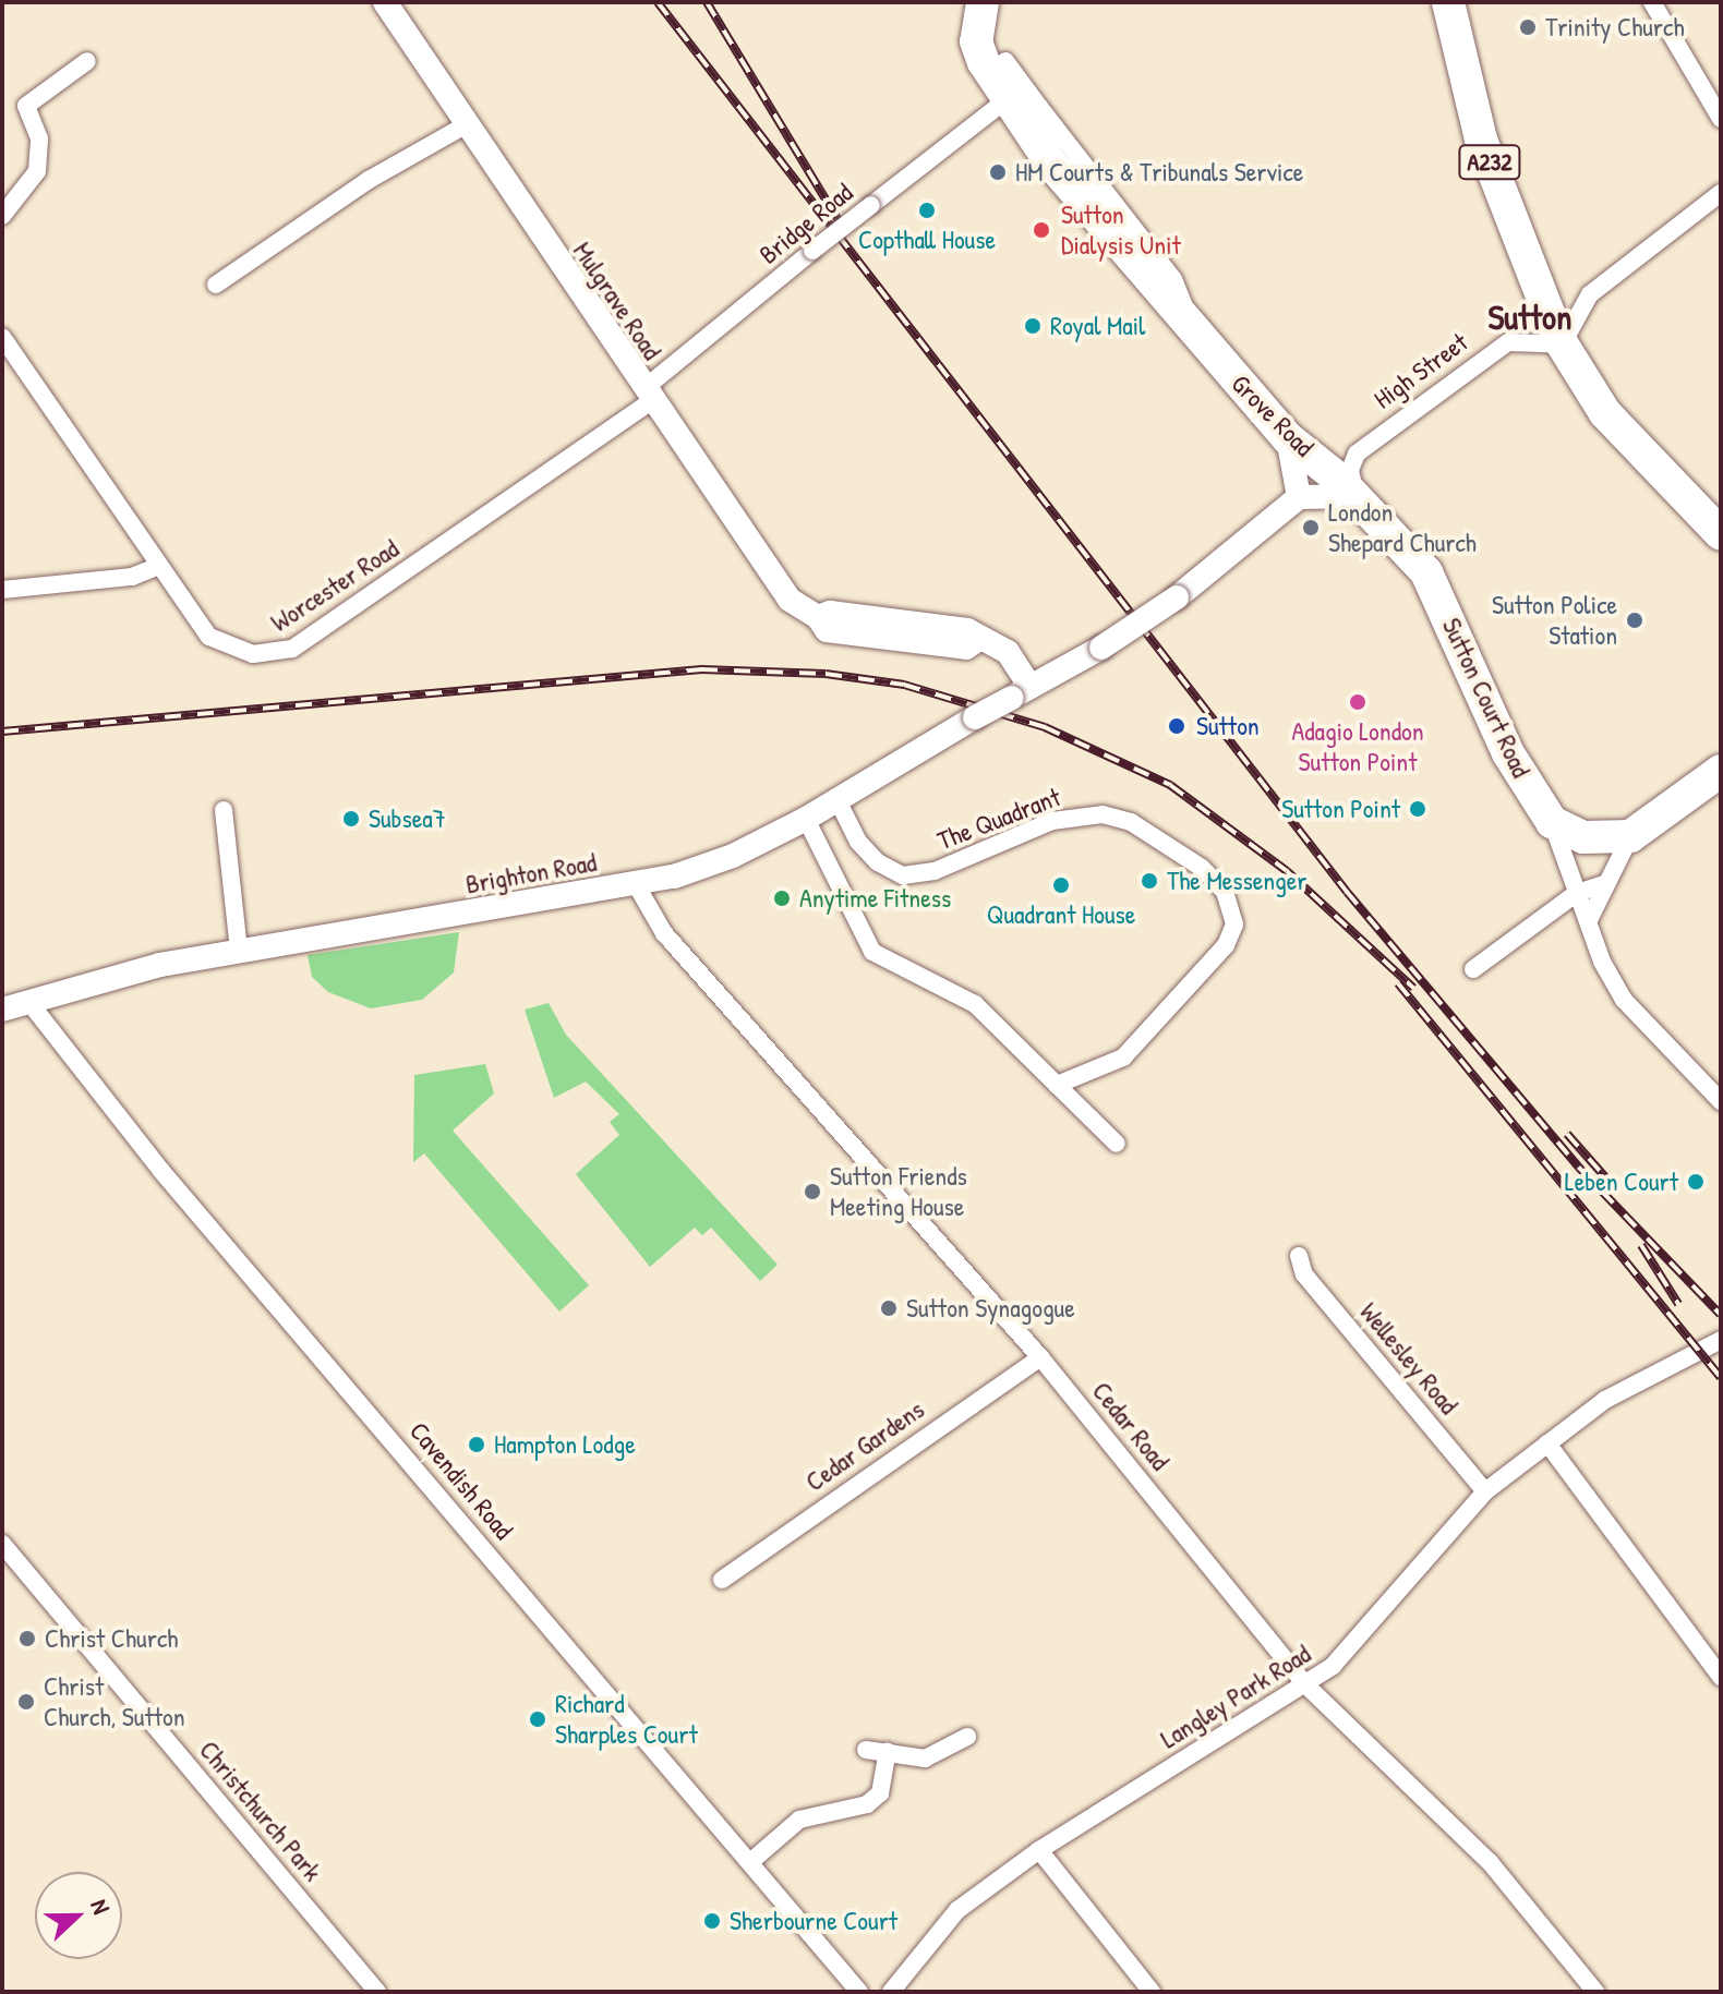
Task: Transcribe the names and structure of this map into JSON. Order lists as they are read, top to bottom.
{
  "streets": {
    "highway": ["A232", "Grove Road", "Sutton Court Road"],
    "main road": ["Mulgrave Road", "Brighton Road"],
    "street": [
      "Bridge Road",
      "High Street",
      "Worcester Road",
      "The Quadrant",
      "Wellesley Road",
      "Cedar Road",
      "Cedar Gardens",
      "Cavendish Road",
      "Langley Park Road",
      "Christchurch Park"
    ]
  },
  "crossings": [
    ["A232", "High Street"],
    ["Bridge Road", "Mulgrave Road"],
    ["Bridge Road", "Grove Road"],
    ["Bridge Road", "Worcester Road"],
    ["Mulgrave Road", "Worcester Road"],
    ["Mulgrave Road", "Brighton Road"],
    ["High Street", "Grove Road"],
    ["High Street", "Sutton Court Road"],
    ["Grove Road", "Sutton Court Road"],
    ["The Quadrant", "Brighton Road"],
    ["Brighton Road", "Cedar Road"],
    ["Brighton Road", "Cavendish Road"],
    ["Wellesley Road", "Langley Park Road"],
    ["Cedar Road", "Cedar Gardens"],
    ["Cedar Road", "Langley Park Road"]
  ],
  "districts": ["Sutton"],
  "places": [
    "Trinity Church",
    "HM Courts & Tribunals Service",
    "Copthall House",
    "Sutton Dialysis Unit",
    "Royal Mail",
    "London Shepard Church",
    "Sutton Police Station",
    "Adagio London Sutton Point",
    "Sutton",
    "Sutton Point",
    "Subsea7",
    "The Messenger",
    "Quadrant House",
    "Anytime Fitness",
    "Leben Court",
    "Sutton Friends Meeting House",
    "Sutton Synagogue",
    "Hampton Lodge",
    "Christ Church",
    "Christ Church, Sutton",
    "Richard Sharples Court",
    "Sherbourne Court"
  ],
  "north": "right"
}
